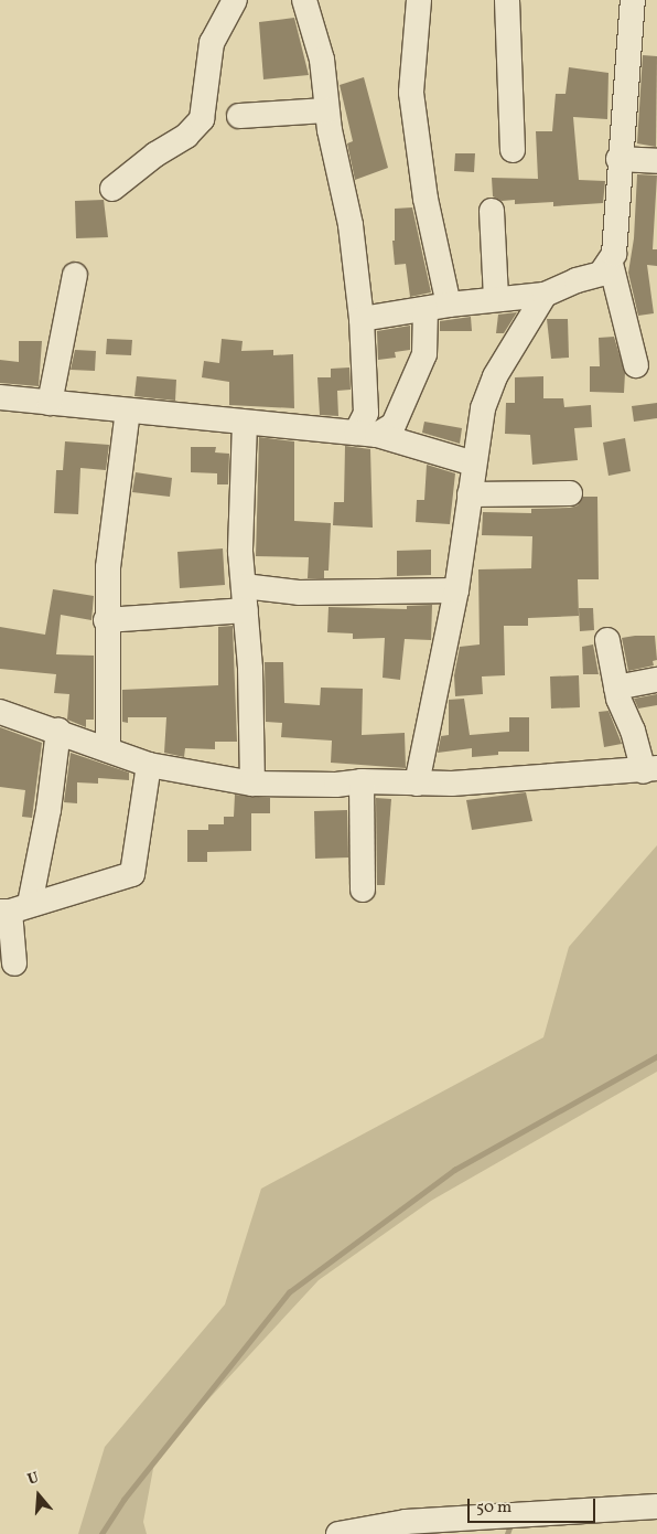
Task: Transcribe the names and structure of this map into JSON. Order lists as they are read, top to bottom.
{
  "scale_bar": "50 m",
  "north": "top"
}
